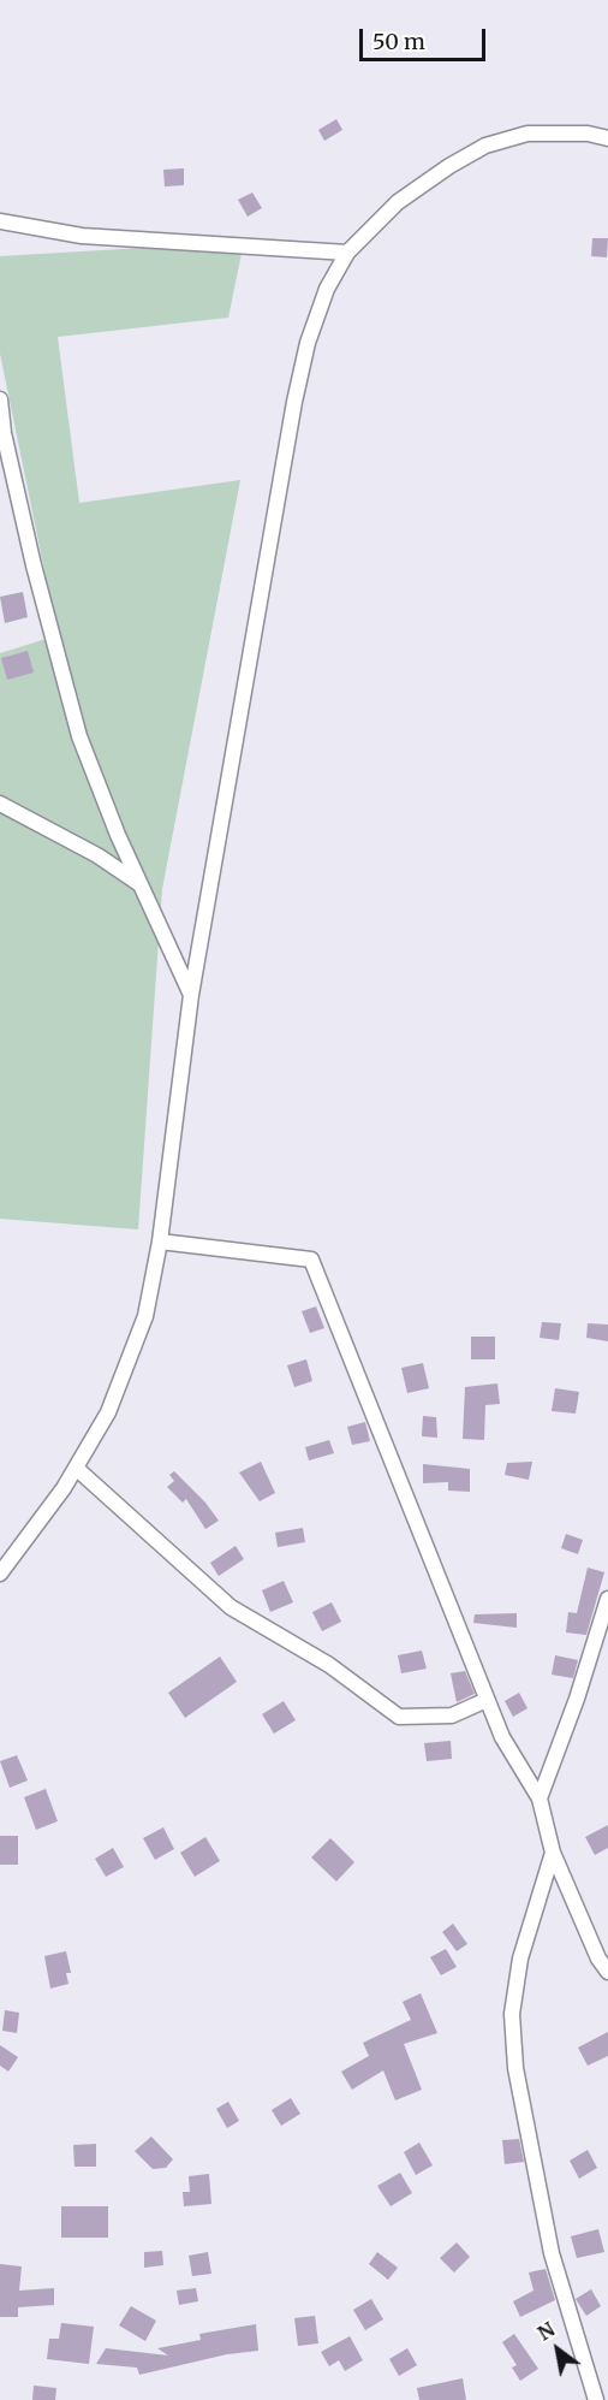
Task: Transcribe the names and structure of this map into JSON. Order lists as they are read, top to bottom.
{
  "scale_bar": "50 m",
  "north": "top left"
}
